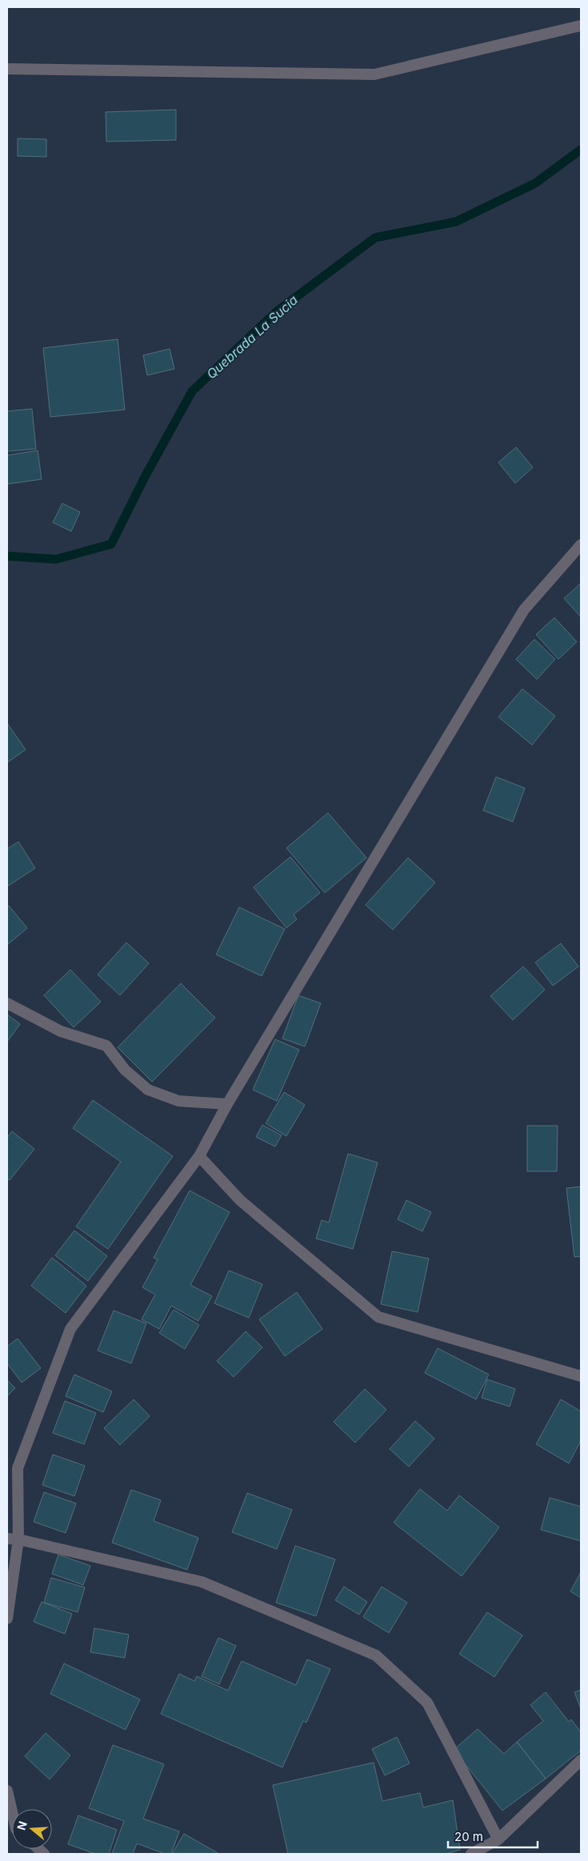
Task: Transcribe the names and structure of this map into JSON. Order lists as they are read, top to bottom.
{
  "water": ["Quebrada La Sucia"],
  "scale_bar": "20 m",
  "north": "left"
}
